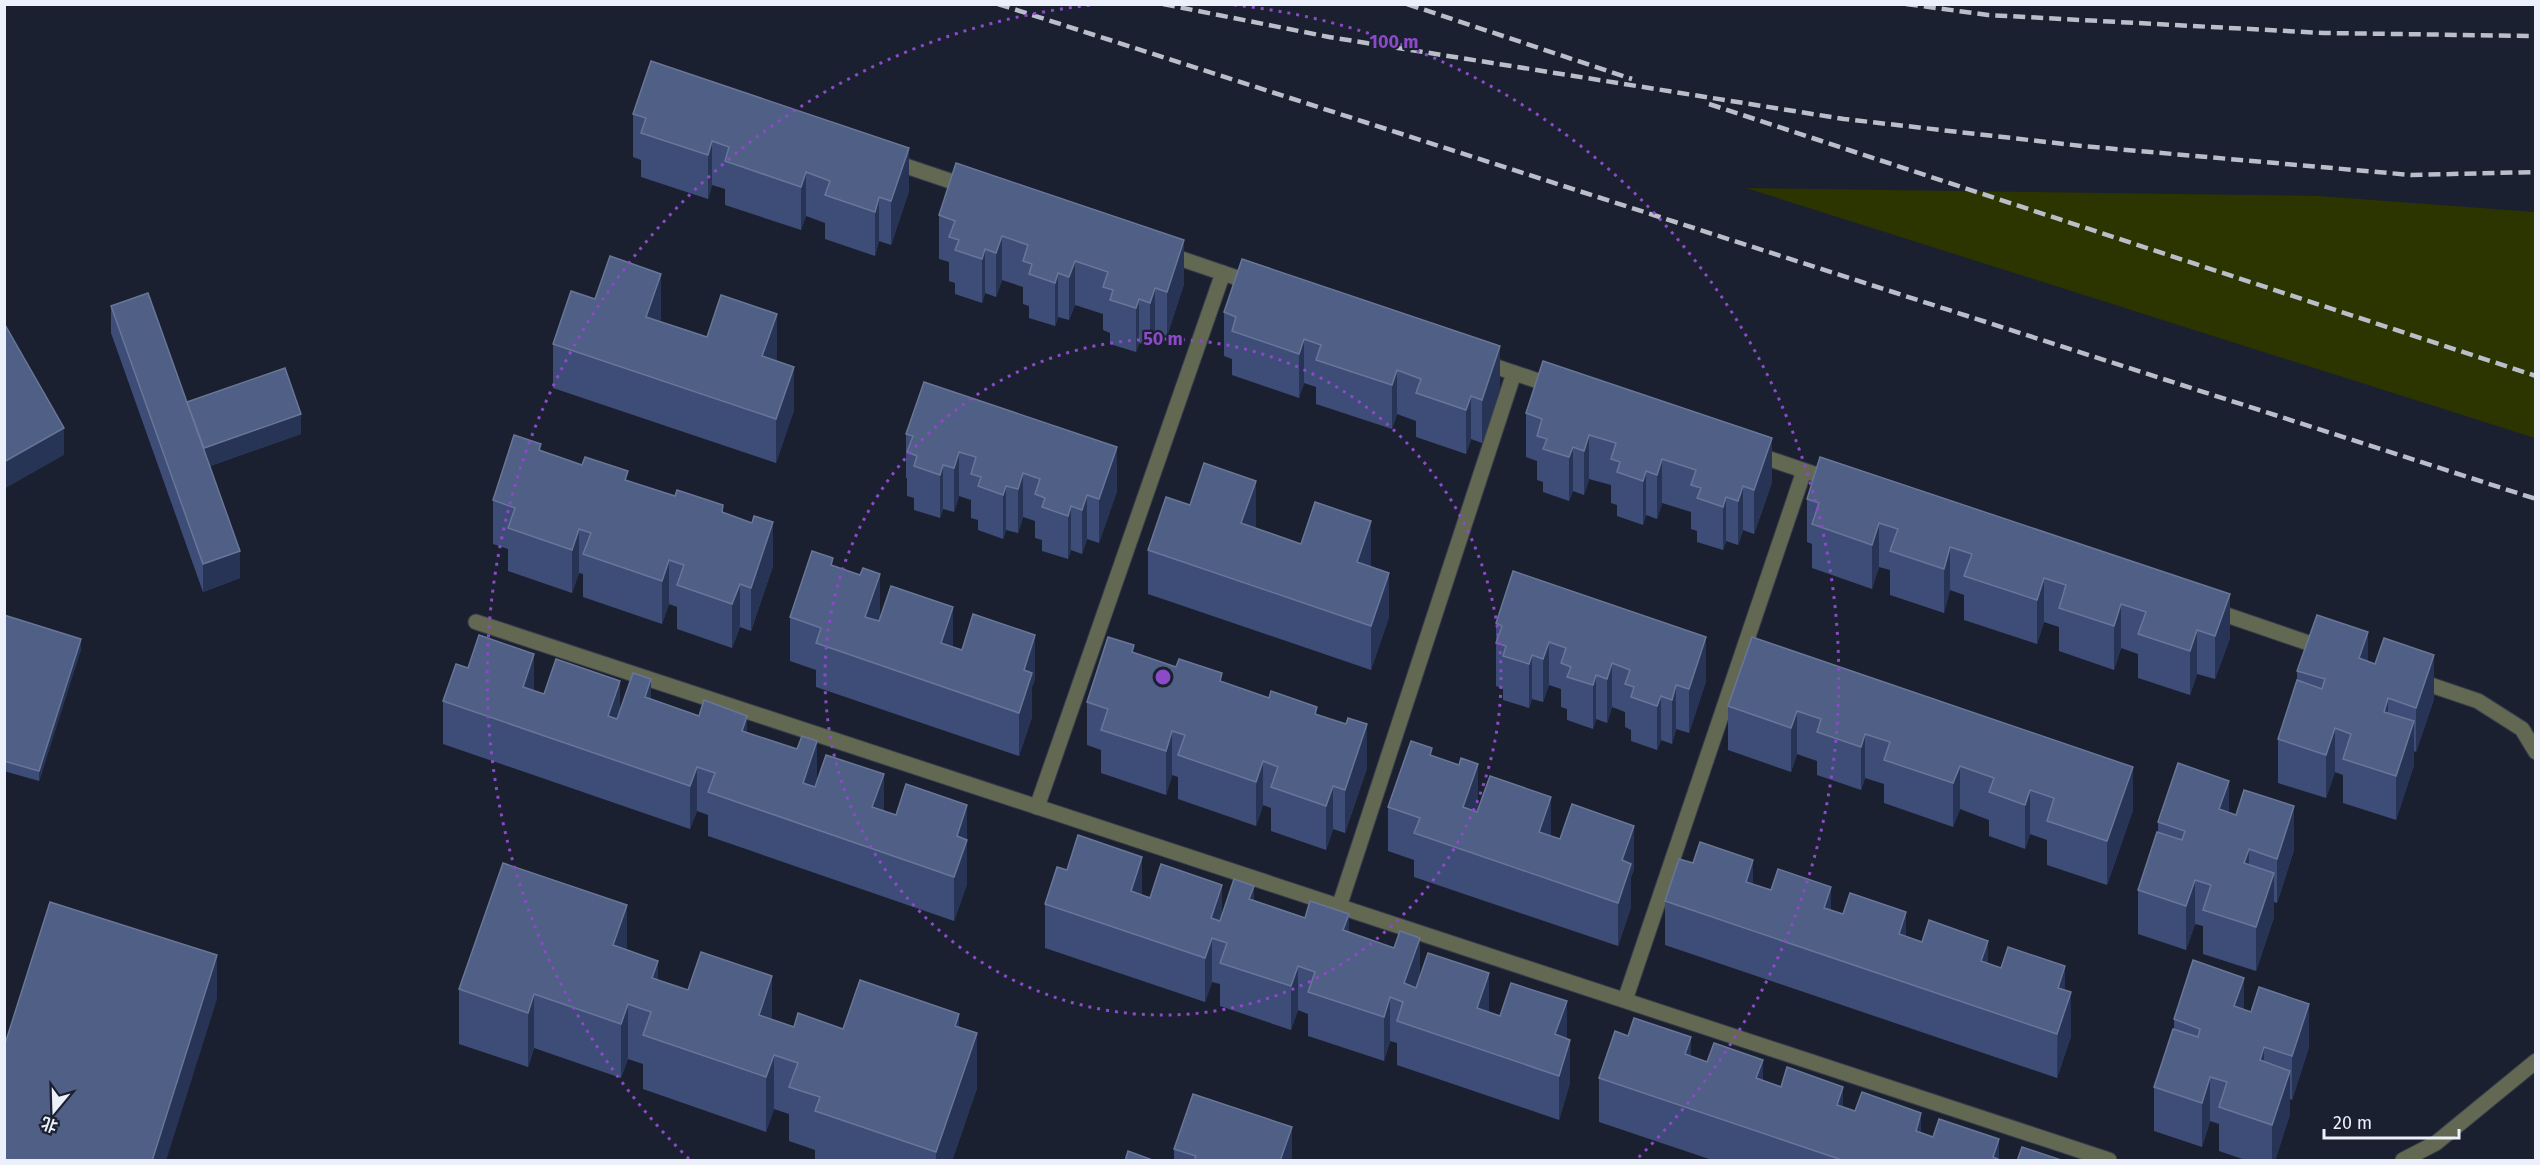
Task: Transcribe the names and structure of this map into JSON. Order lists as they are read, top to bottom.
{
  "scale_bar": "20 m",
  "north": "bottom",
  "rings": ["100 m", "50 m"]
}
